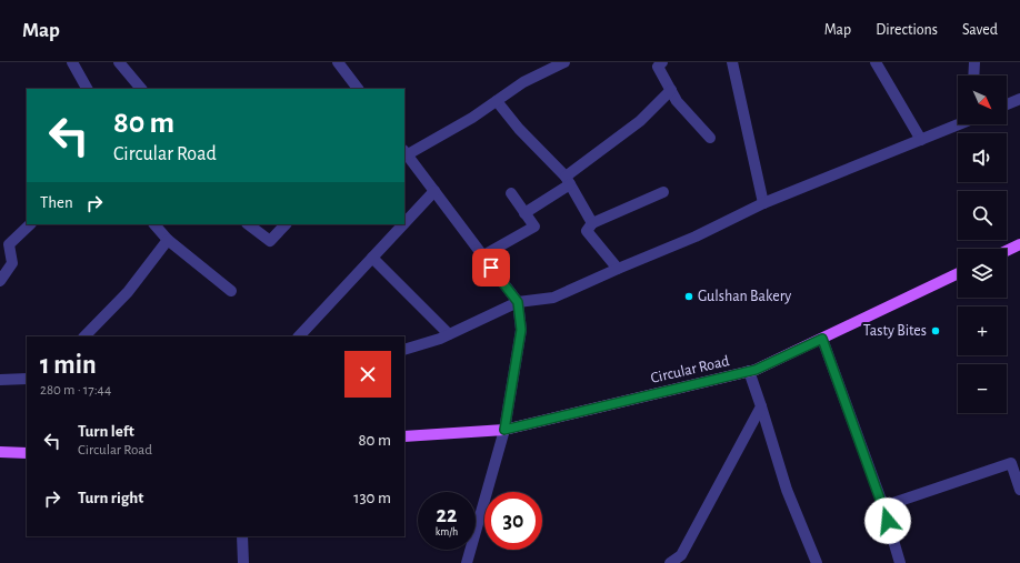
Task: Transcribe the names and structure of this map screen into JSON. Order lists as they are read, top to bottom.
{
  "streets": {
    "main road": ["Circular Road"]
  },
  "places": ["Gulshan Bakery", "Tasty Bites"],
  "north": "bottom right",
  "page": {
    "header": "Map",
    "nav": ["Map", "Directions", "Saved"],
    "map_buttons": ["+", "−"],
    "turn": ["80 m", "Circular Road"],
    "then": "Then",
    "heading": ["1 min", "280 m · 17:44"],
    "list": [
      {
        "name": "Turn left",
        "note": "Circular Road",
        "value": "80 m"
      },
      {
        "name": "Turn right",
        "value": "130 m"
      }
    ],
    "speed": "22 km/h",
    "limit": "30"
  }
}
